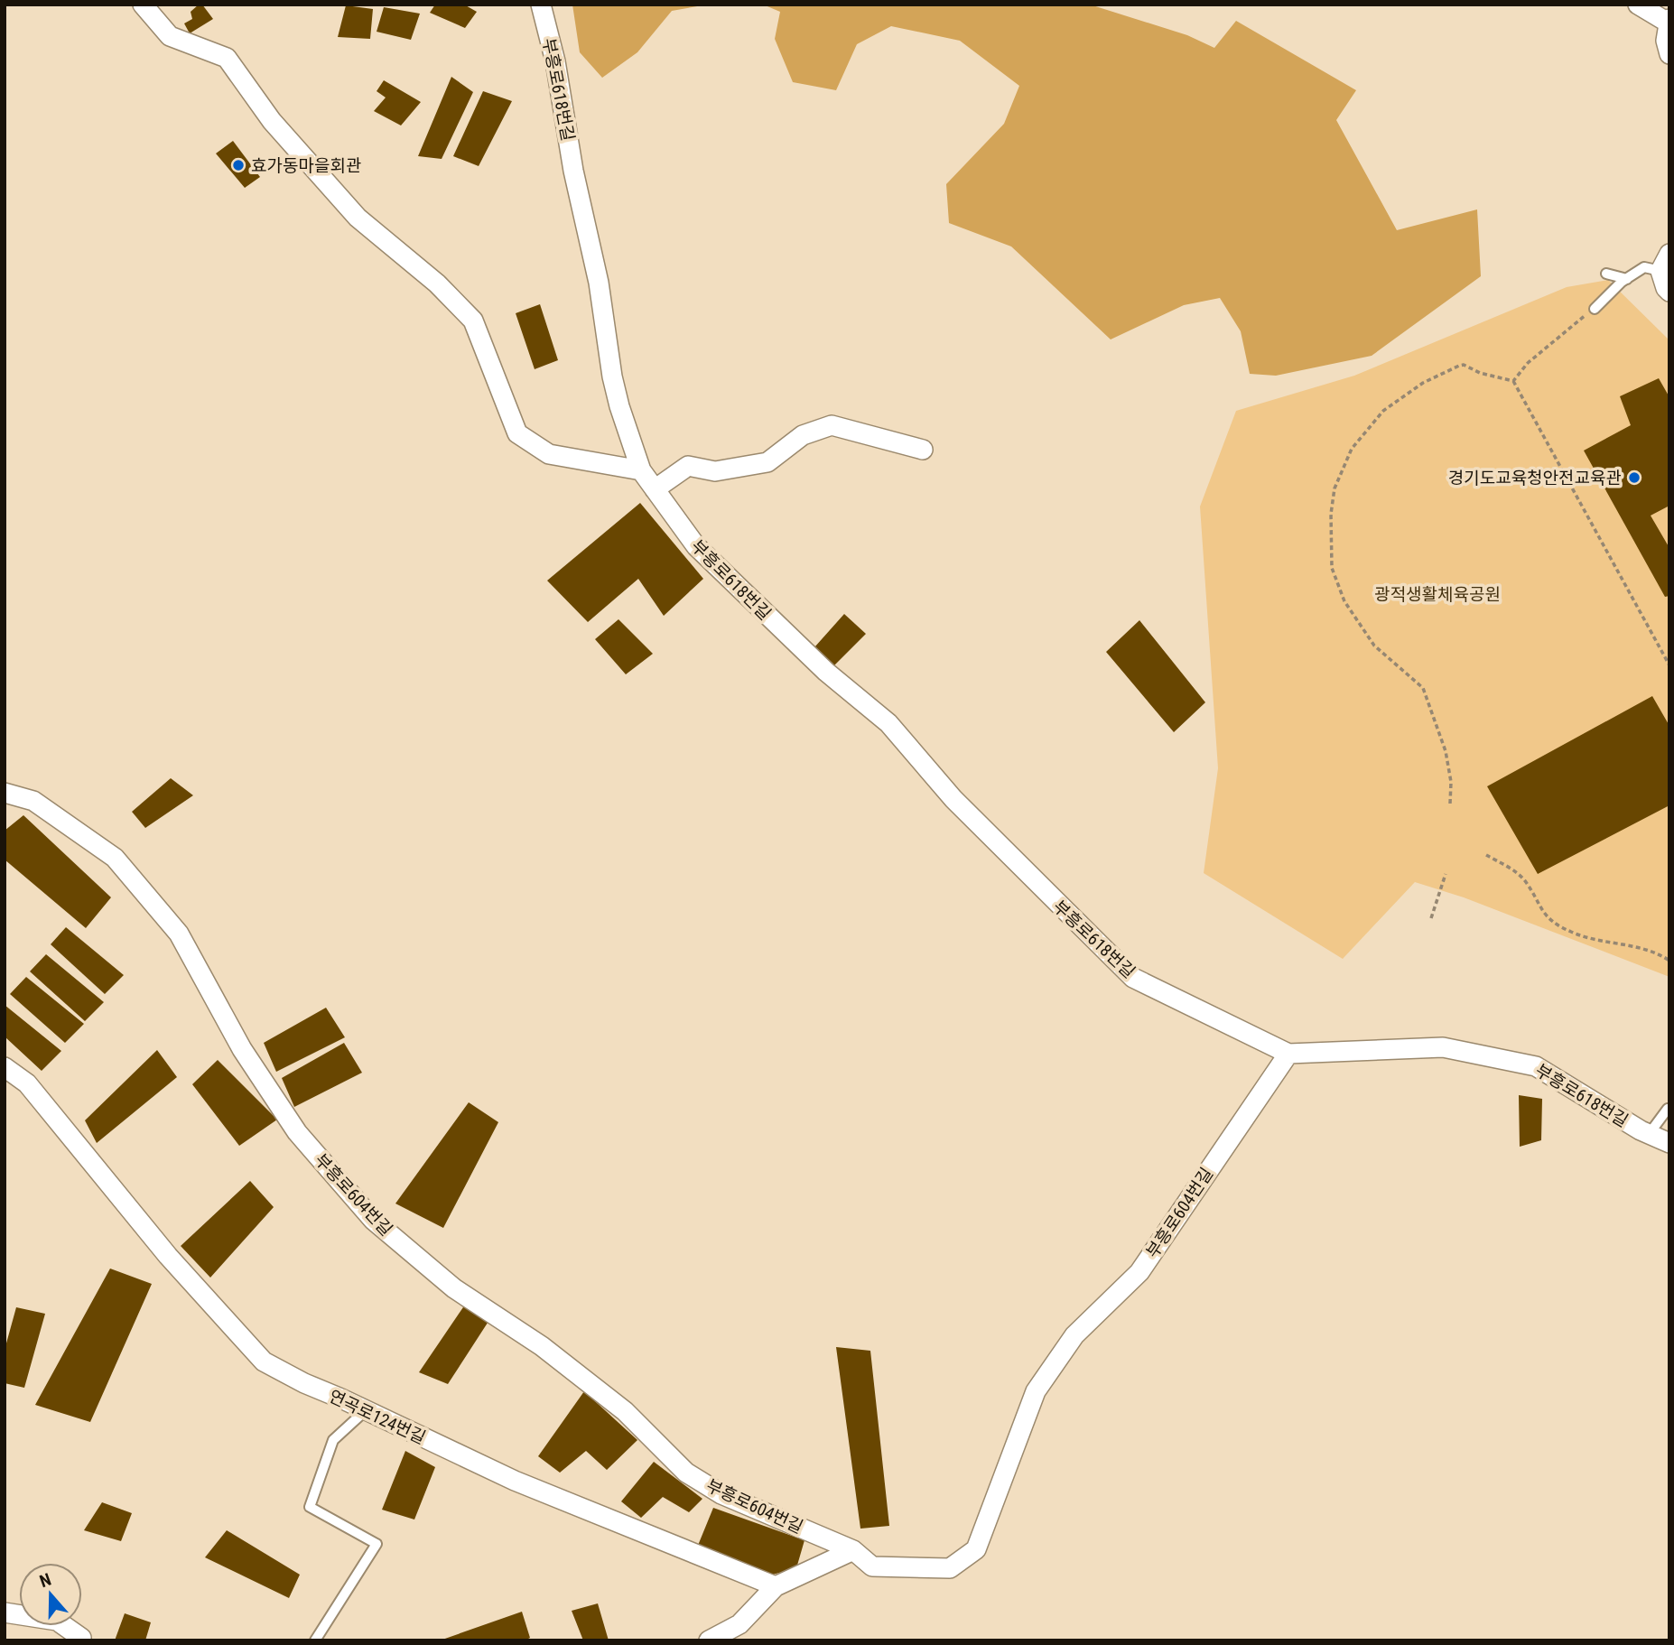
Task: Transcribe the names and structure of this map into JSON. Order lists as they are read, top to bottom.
{
  "streets": {
    "street": ["부흥로618번길", "부흥로604번길", "연곡로124번길"]
  },
  "crossings": [
    ["부흥로618번길", "부흥로604번길"]
  ],
  "parks": ["광적생활체육공원"],
  "places": ["효가동마을회관", "경기도교육청안전교육관"],
  "north": "top"
}
